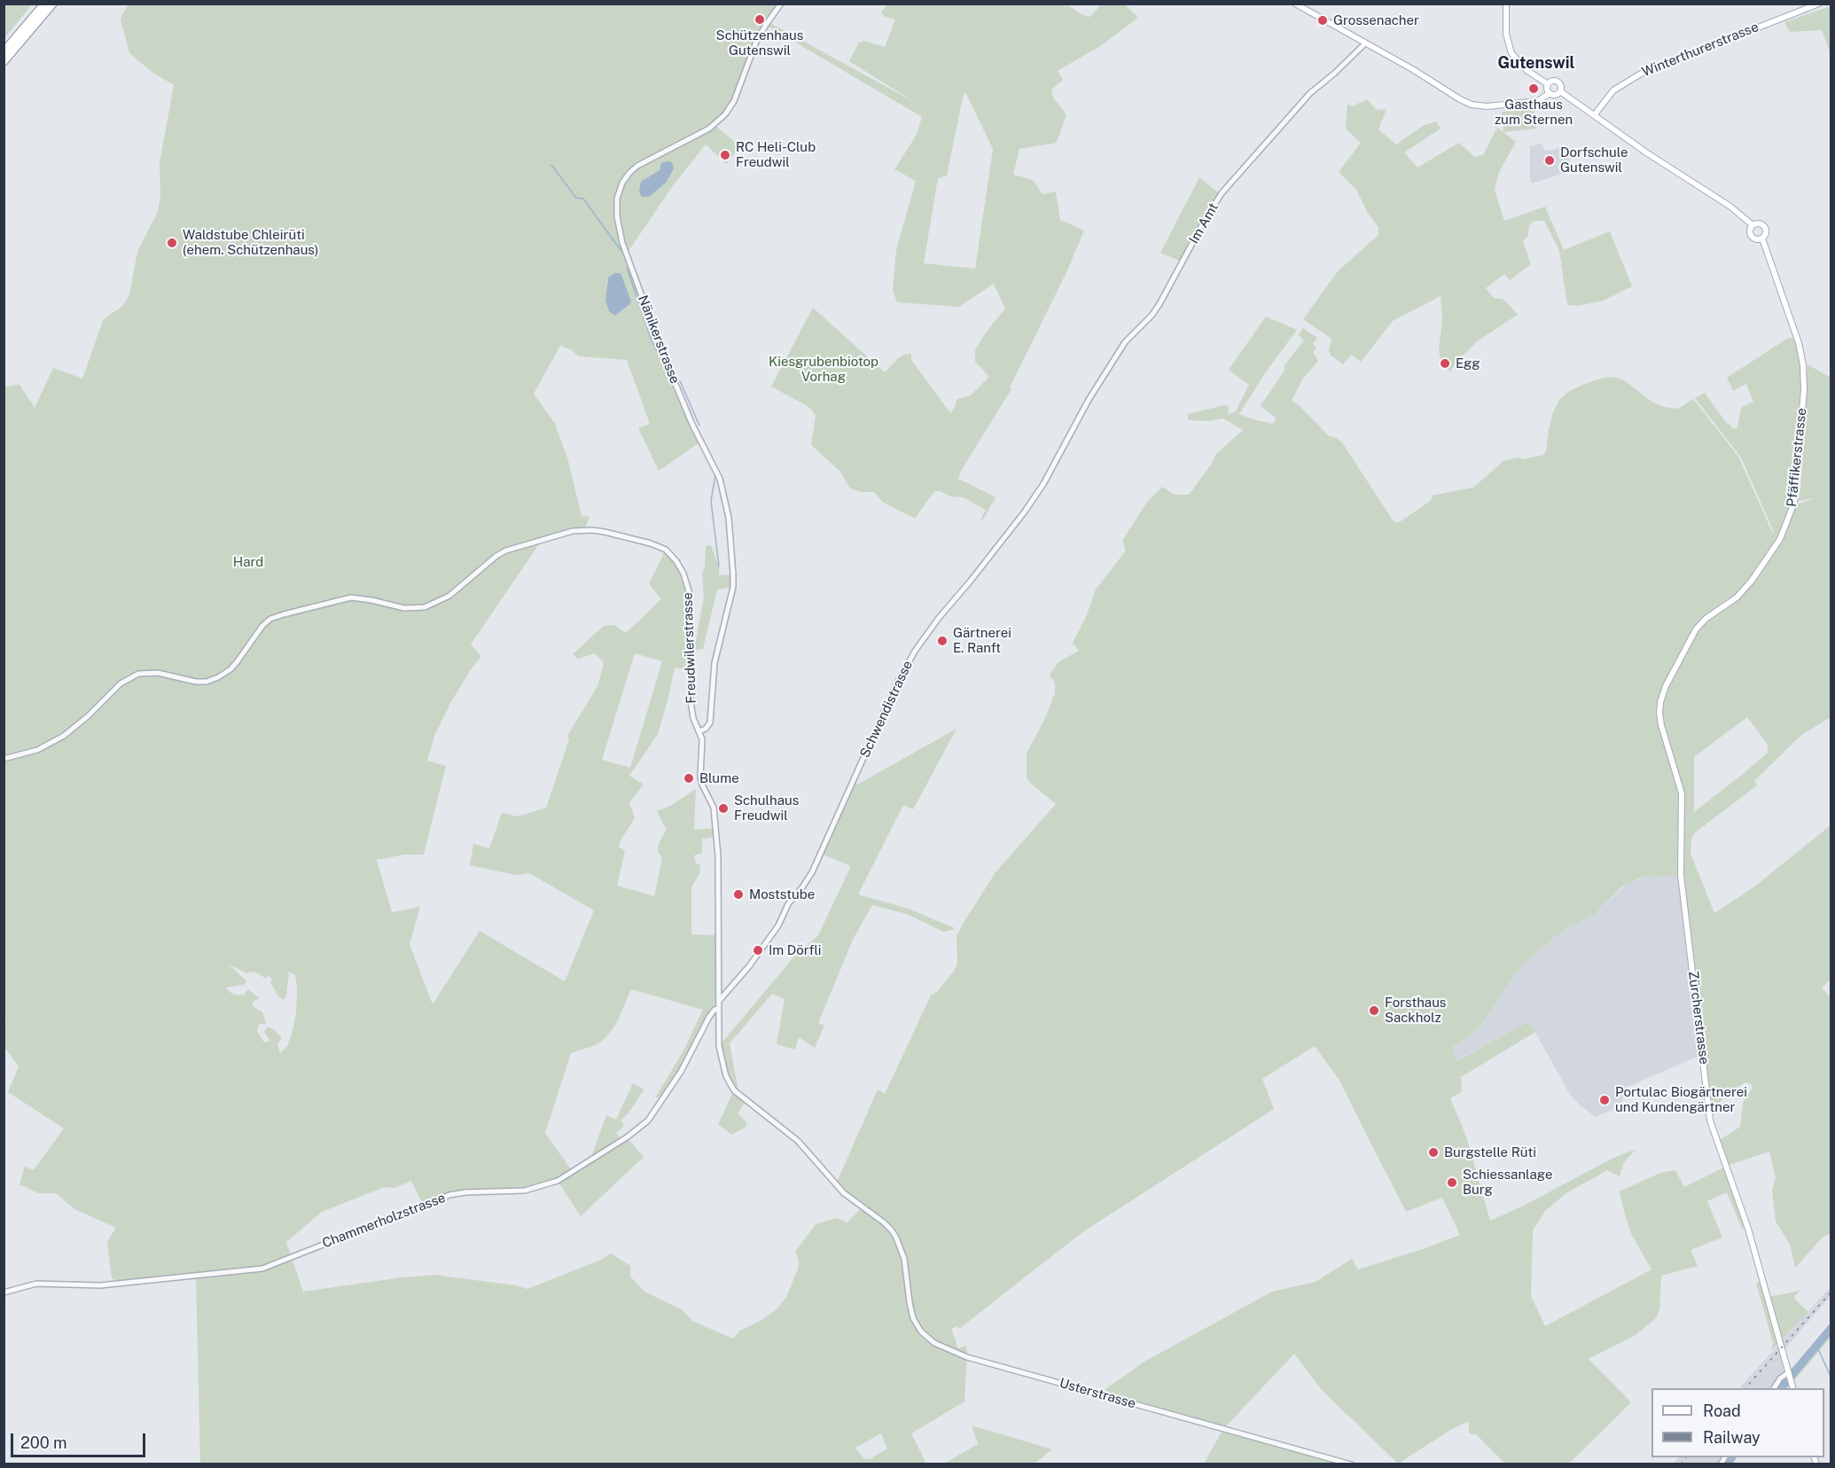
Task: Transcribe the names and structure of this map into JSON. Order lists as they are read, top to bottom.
{
  "streets": {
    "main road": ["Winterthurerstrasse", "Pfäffikerstrasse", "Zürcherstrasse"],
    "street": [
      "Im Amt",
      "Nänikerstrasse",
      "Freudwilerstrasse",
      "Schwendistrasse",
      "Chammerholzstrasse",
      "Usterstrasse"
    ]
  },
  "crossings": [
    ["Winterthurerstrasse", "Pfäffikerstrasse"],
    ["Im Amt", "Schwendistrasse"],
    ["Nänikerstrasse", "Freudwilerstrasse"],
    ["Pfäffikerstrasse", "Zürcherstrasse"],
    ["Freudwilerstrasse", "Schwendistrasse"],
    ["Freudwilerstrasse", "Chammerholzstrasse"],
    ["Freudwilerstrasse", "Usterstrasse"]
  ],
  "districts": ["Gutenswil"],
  "parks": ["Kiesgrubenbiotop Vorhag", "Hard"],
  "places": [
    "Schützenhaus Gutenswil",
    "Grossenacher",
    "Gasthaus zum Sternen",
    "RC Heli-Club Freudwil",
    "Dorfschule Gutenswil",
    "Waldstube Chleirüti (ehem. Schützenhaus)",
    "Egg",
    "Gärtnerei E. Ranft",
    "Blume",
    "Schulhaus Freudwil",
    "Moststube",
    "Im Dörfli",
    "Forsthaus Sackholz",
    "Portulac Biogärtnerei und Kundengärtner",
    "Burgstelle Rüti",
    "Schiessanlage Burg"
  ],
  "legend": ["Road", "Railway"],
  "scale_bar": "200 m"
}
